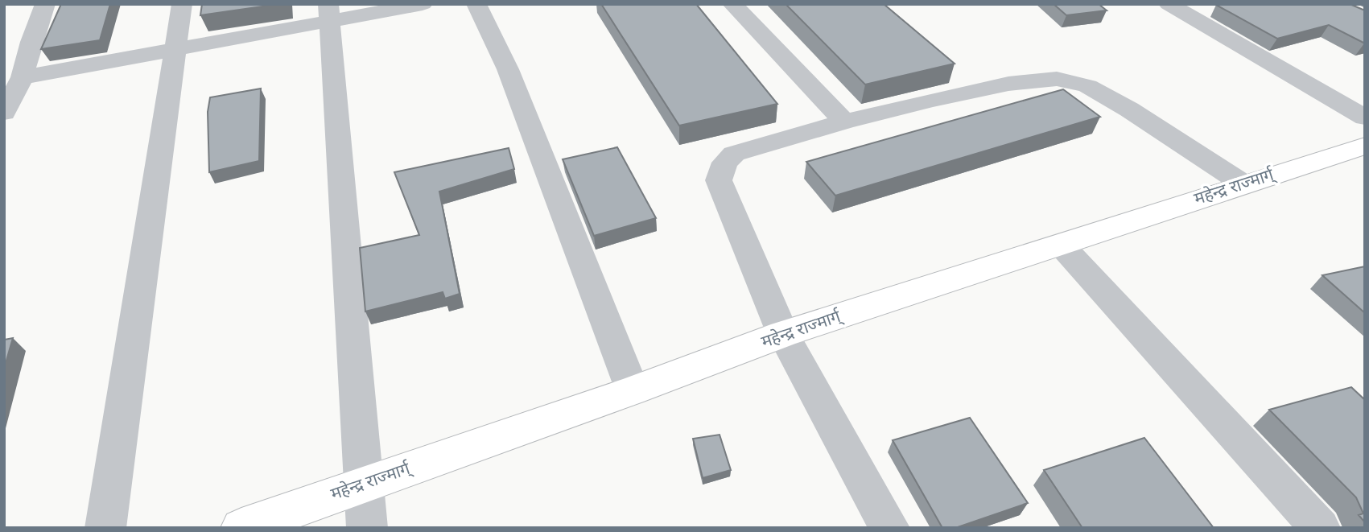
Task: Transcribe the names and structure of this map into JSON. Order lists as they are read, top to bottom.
{
  "streets": {
    "highway": ["महेन्द्र राज्मार्ग्"]
  }
}
